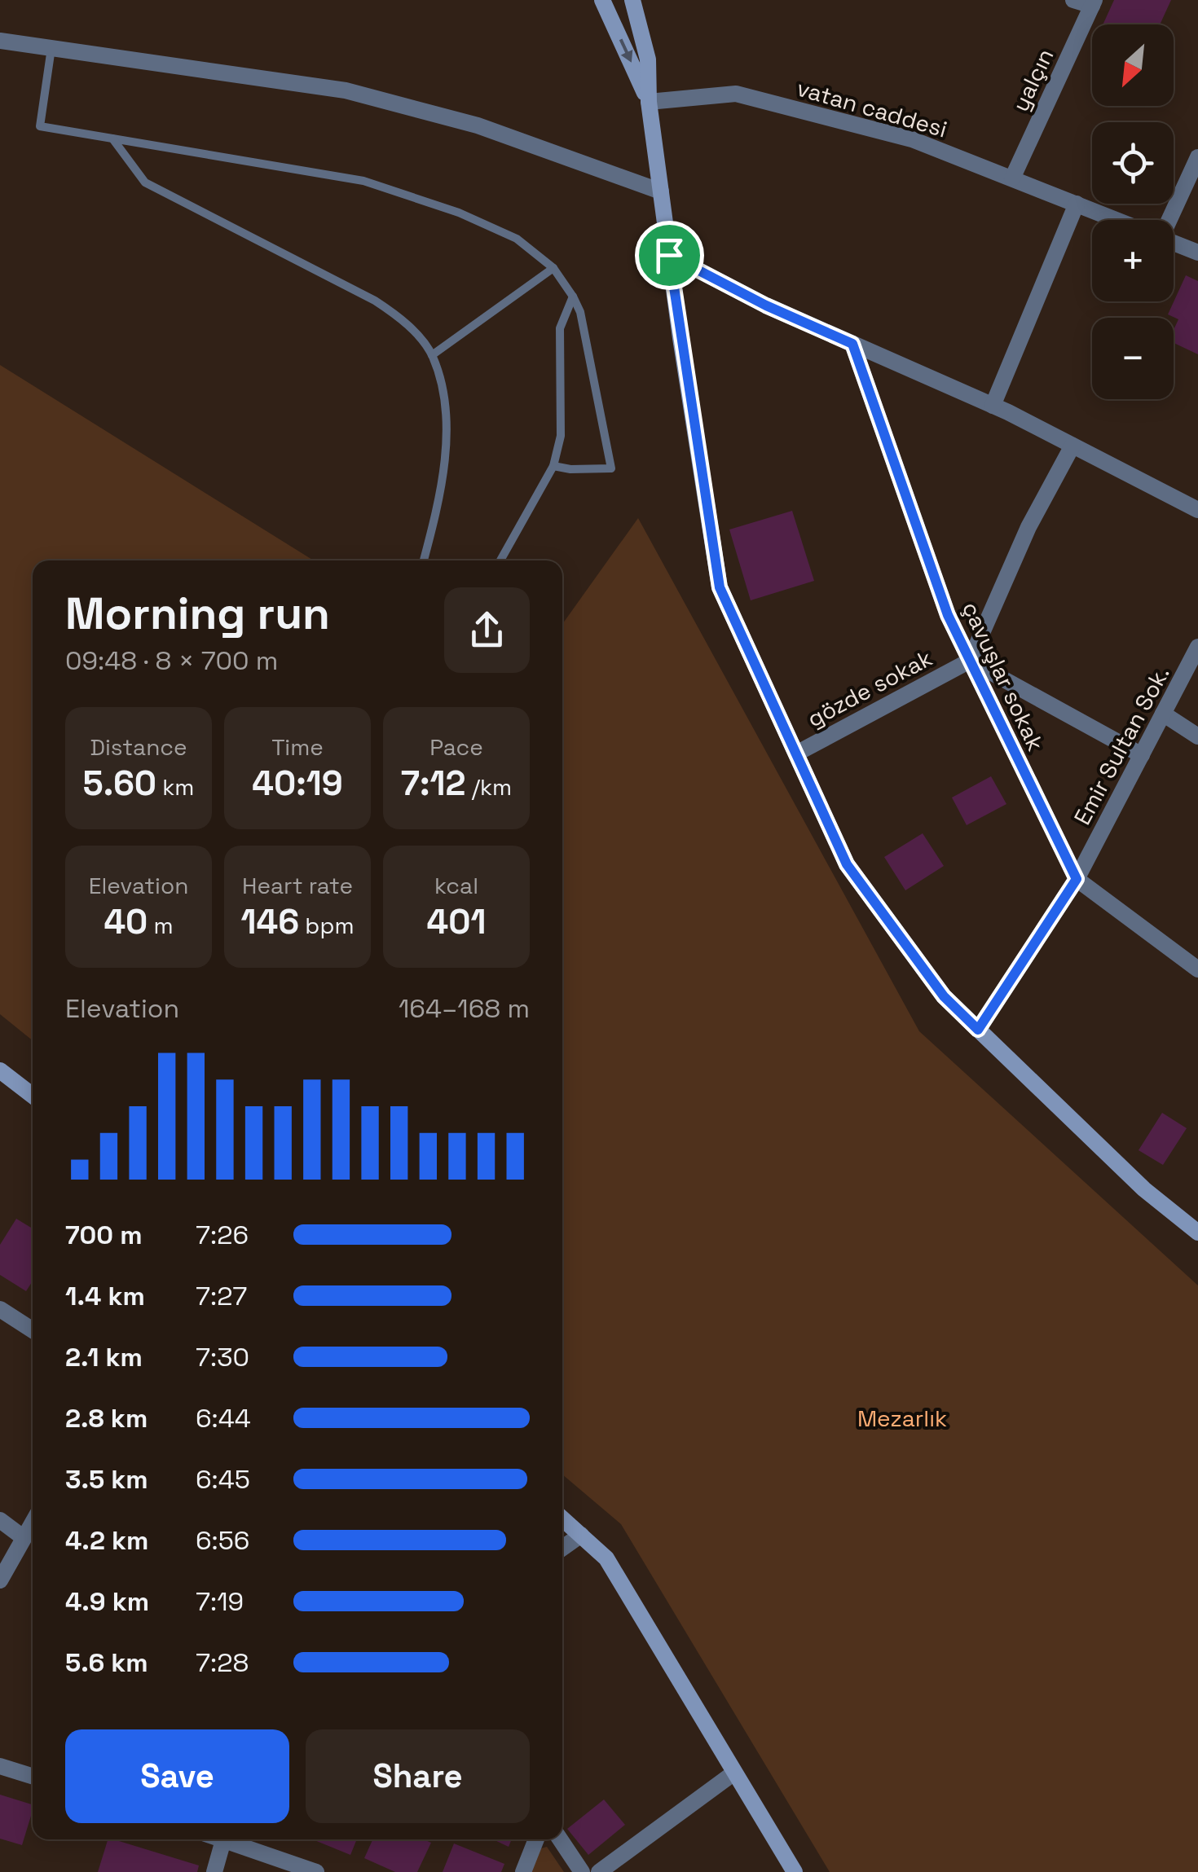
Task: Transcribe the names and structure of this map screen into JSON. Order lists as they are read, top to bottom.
{
  "streets": {
    "street": [
      "yalçın",
      "vatan caddesi",
      "çavuşlar sokak",
      "gözde sokak",
      "Emir Sultan Sok."
    ]
  },
  "crossings": [
    ["yalçın", "vatan caddesi"],
    ["çavuşlar sokak", "gözde sokak"],
    ["çavuşlar sokak", "Emir Sultan Sok."]
  ],
  "parks": ["Mezarlık"],
  "north": "bottom left",
  "page": {
    "map_buttons": ["+", "−"],
    "heading": ["Morning run", "09:48 · 8 × 700 m"],
    "stats": [
      ["Distance", "5.60 km"],
      ["Time", "40:19"],
      ["Pace", "7:12 /km"],
      ["Elevation", "40 m"],
      ["Heart rate", "146 bpm"],
      ["kcal", "401"]
    ],
    "chart": ["Elevation", "164–168 m"],
    "list": [
      {
        "name": "700 m",
        "note": "7:26"
      },
      {
        "name": "1.4 km",
        "note": "7:27"
      },
      {
        "name": "2.1 km",
        "note": "7:30"
      },
      {
        "name": "2.8 km",
        "note": "6:44"
      },
      {
        "name": "3.5 km",
        "note": "6:45"
      },
      {
        "name": "4.2 km",
        "note": "6:56"
      },
      {
        "name": "4.9 km",
        "note": "7:19"
      },
      {
        "name": "5.6 km",
        "note": "7:28"
      }
    ],
    "buttons": ["Save", "Share"]
  }
}
